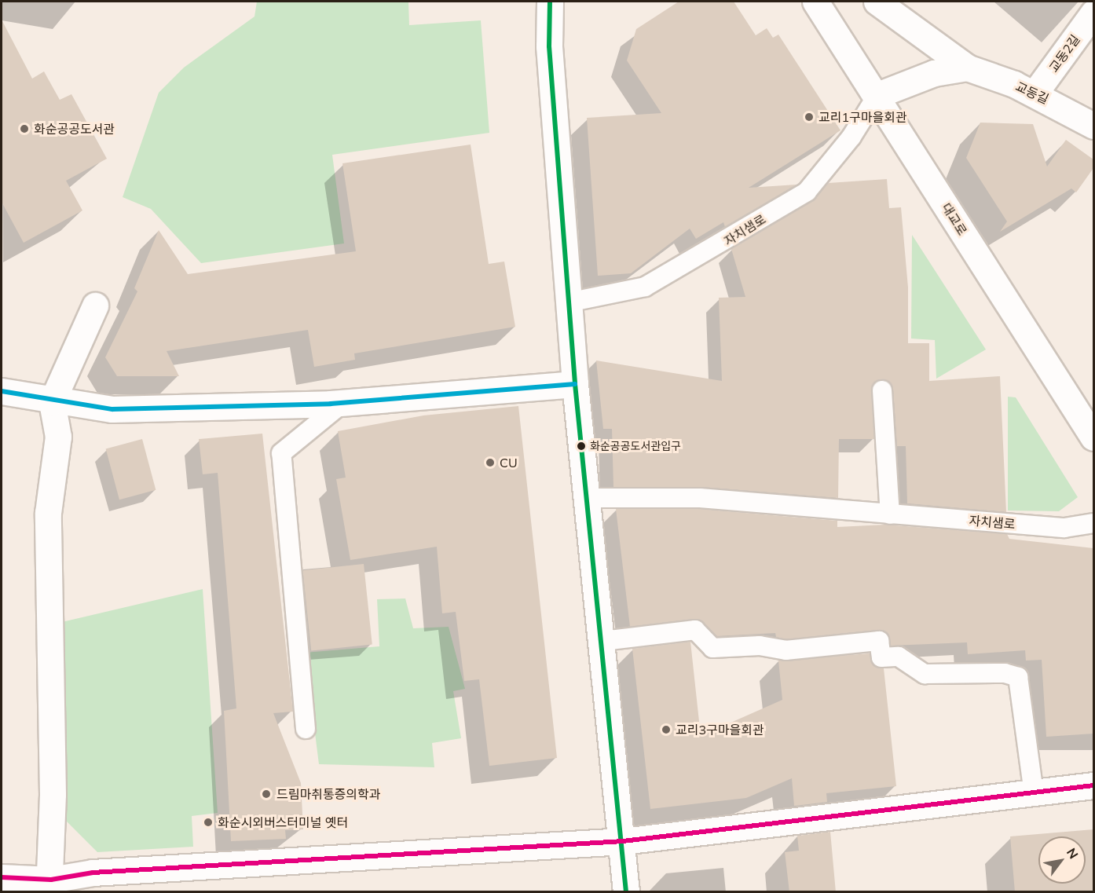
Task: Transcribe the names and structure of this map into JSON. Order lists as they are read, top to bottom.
{
  "streets": {
    "street": ["교동2길", "교동길", "대교로"],
    "lane": ["자치샘로"]
  },
  "crossings": [
    ["교동2길", "교동길"],
    ["대교로", "자치샘로"]
  ],
  "places": [
    "교리1구마을회관",
    "화순공공도서관",
    "화순공공도서관입구",
    "CU",
    "교리3구마을회관",
    "드림마취통증의학과",
    "화순시외버스터미널 옛터"
  ],
  "north": "top right"
}
